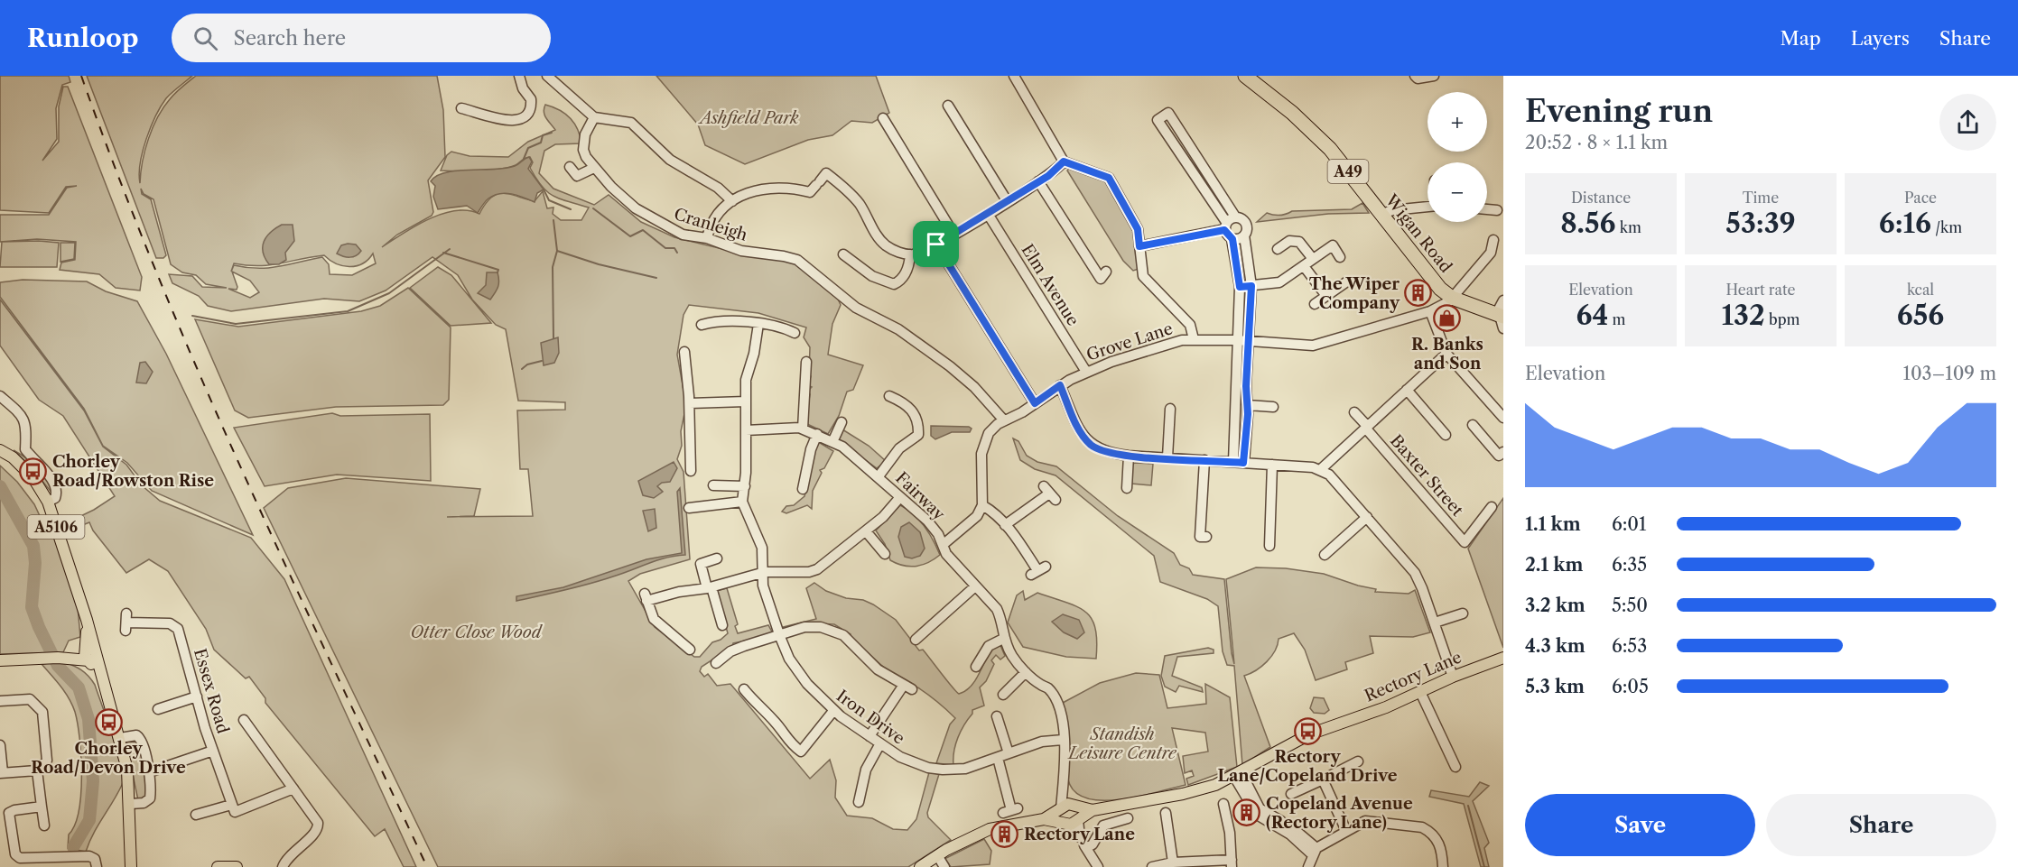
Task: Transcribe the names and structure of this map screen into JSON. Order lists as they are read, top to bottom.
{
  "streets": {
    "highway": ["A49", "Wigan Road"],
    "main road": ["A5106", "Rectory Lane"],
    "street": [
      "Cranleigh",
      "Elm Avenue",
      "Grove Lane",
      "Baxter Street",
      "Fairway",
      "Essex Road",
      "Iron Drive"
    ]
  },
  "crossings": [
    ["A49", "Wigan Road"],
    ["A49", "Grove Lane"],
    ["Cranleigh", "Grove Lane"],
    ["Wigan Road", "Grove Lane"],
    ["Elm Avenue", "Grove Lane"],
    ["Fairway", "Rectory Lane"],
    ["Fairway", "Iron Drive"]
  ],
  "parks": ["Ashfield Park", "Otter Close Wood", "Standish Leisure Centre"],
  "places": {
    "building": ["The Wiper Company", "Copeland Avenue (Rectory Lane)", "Rectory Lane"],
    "shop": ["R. Banks and Son"],
    "bus stop": ["Chorley Road/Rowston Rise", "Chorley Road/Devon Drive", "Rectory Lane/Copeland Drive"]
  },
  "page": {
    "header": "Runloop",
    "search": "Search here",
    "nav": ["Map", "Layers", "Share"],
    "heading": ["Evening run", "20:52 · 8 × 1.1 km"],
    "map_buttons": ["+", "−"],
    "stats": [
      ["Distance", "8.56 km"],
      ["Time", "53:39"],
      ["Pace", "6:16 /km"],
      ["Elevation", "64 m"],
      ["Heart rate", "132 bpm"],
      ["kcal", "656"]
    ],
    "chart": ["Elevation", "103–109 m"],
    "list": [
      {
        "name": "1.1 km",
        "note": "6:01"
      },
      {
        "name": "2.1 km",
        "note": "6:35"
      },
      {
        "name": "3.2 km",
        "note": "5:50"
      },
      {
        "name": "4.3 km",
        "note": "6:53"
      },
      {
        "name": "5.3 km",
        "note": "6:05"
      }
    ],
    "buttons": ["Save", "Share"]
  }
}
